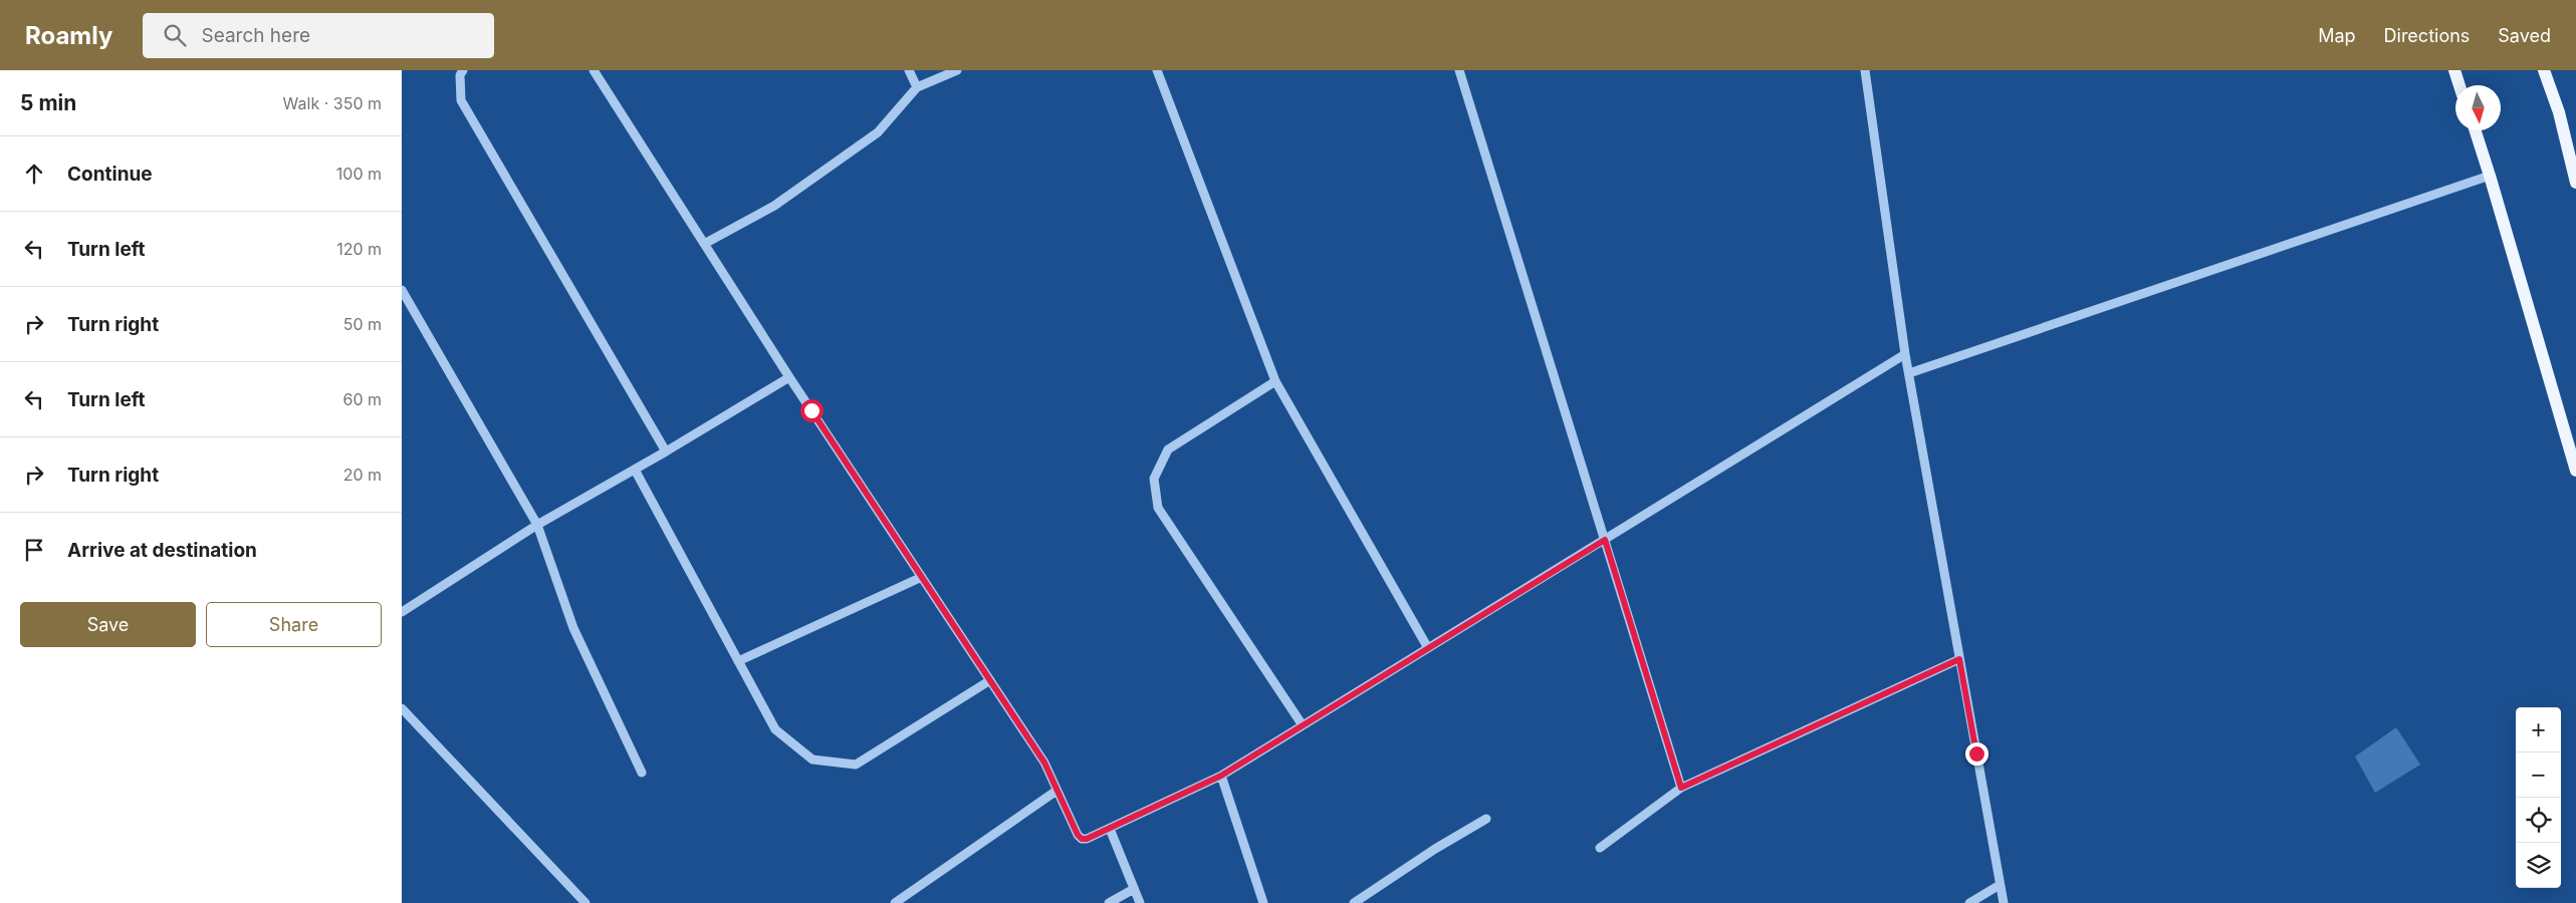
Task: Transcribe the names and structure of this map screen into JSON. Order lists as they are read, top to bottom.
{
  "north": "bottom",
  "page": {
    "header": "Roamly",
    "search": "Search here",
    "nav": ["Map", "Directions", "Saved"],
    "heading": ["5 min", "Walk · 350 m"],
    "list": [
      ["Continue", "100 m"],
      ["Turn left", "120 m"],
      ["Turn right", "50 m"],
      ["Turn left", "60 m"],
      ["Turn right", "20 m"],
      "Arrive at destination"
    ],
    "buttons": ["Save", "Share"],
    "map_buttons": ["+", "−"]
  }
}
